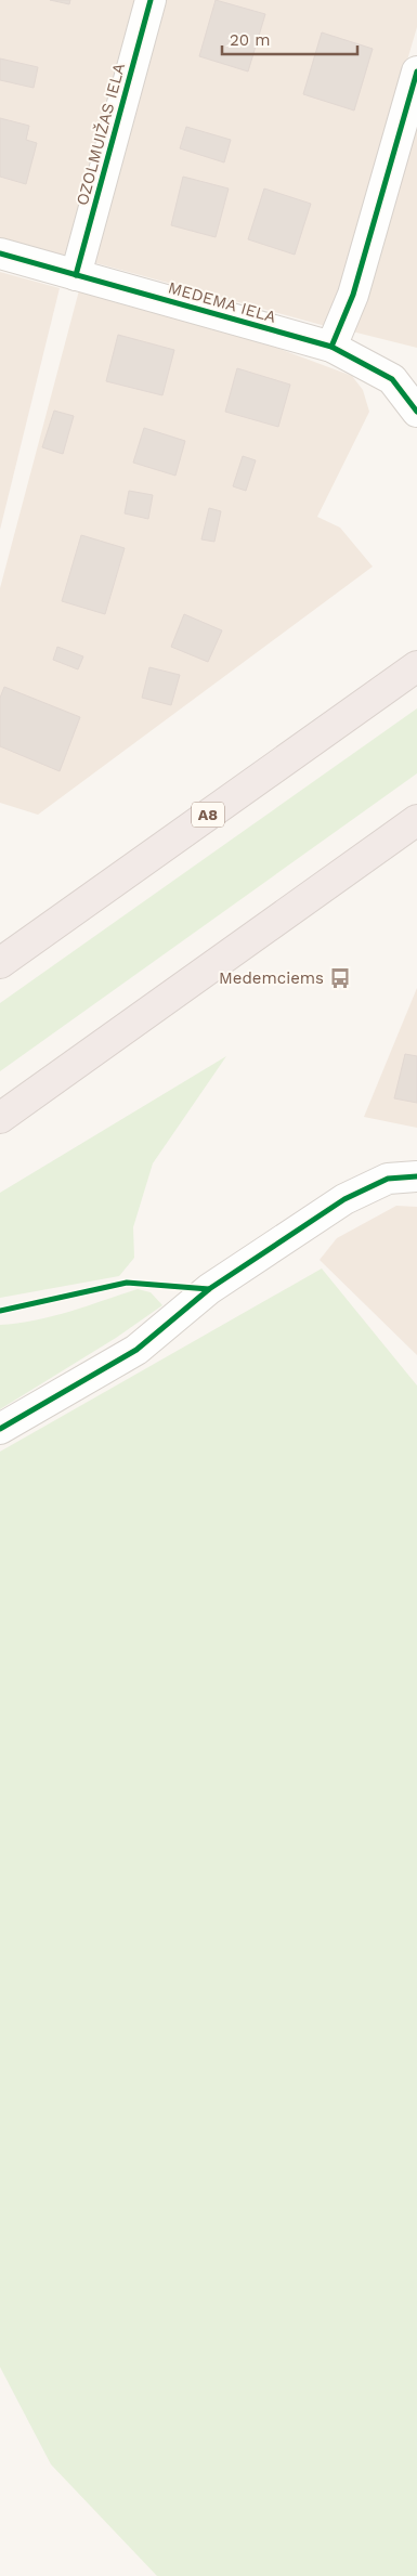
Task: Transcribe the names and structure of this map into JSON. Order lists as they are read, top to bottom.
{
  "streets": {
    "highway": ["A8"],
    "street": ["OZOLMUIŽAS IELA", "MEDEMA IELA"]
  },
  "crossings": [
    ["OZOLMUIŽAS IELA", "MEDEMA IELA"]
  ],
  "places": {
    "bus stop": ["Medemciems"]
  },
  "scale_bar": "20 m"
}
